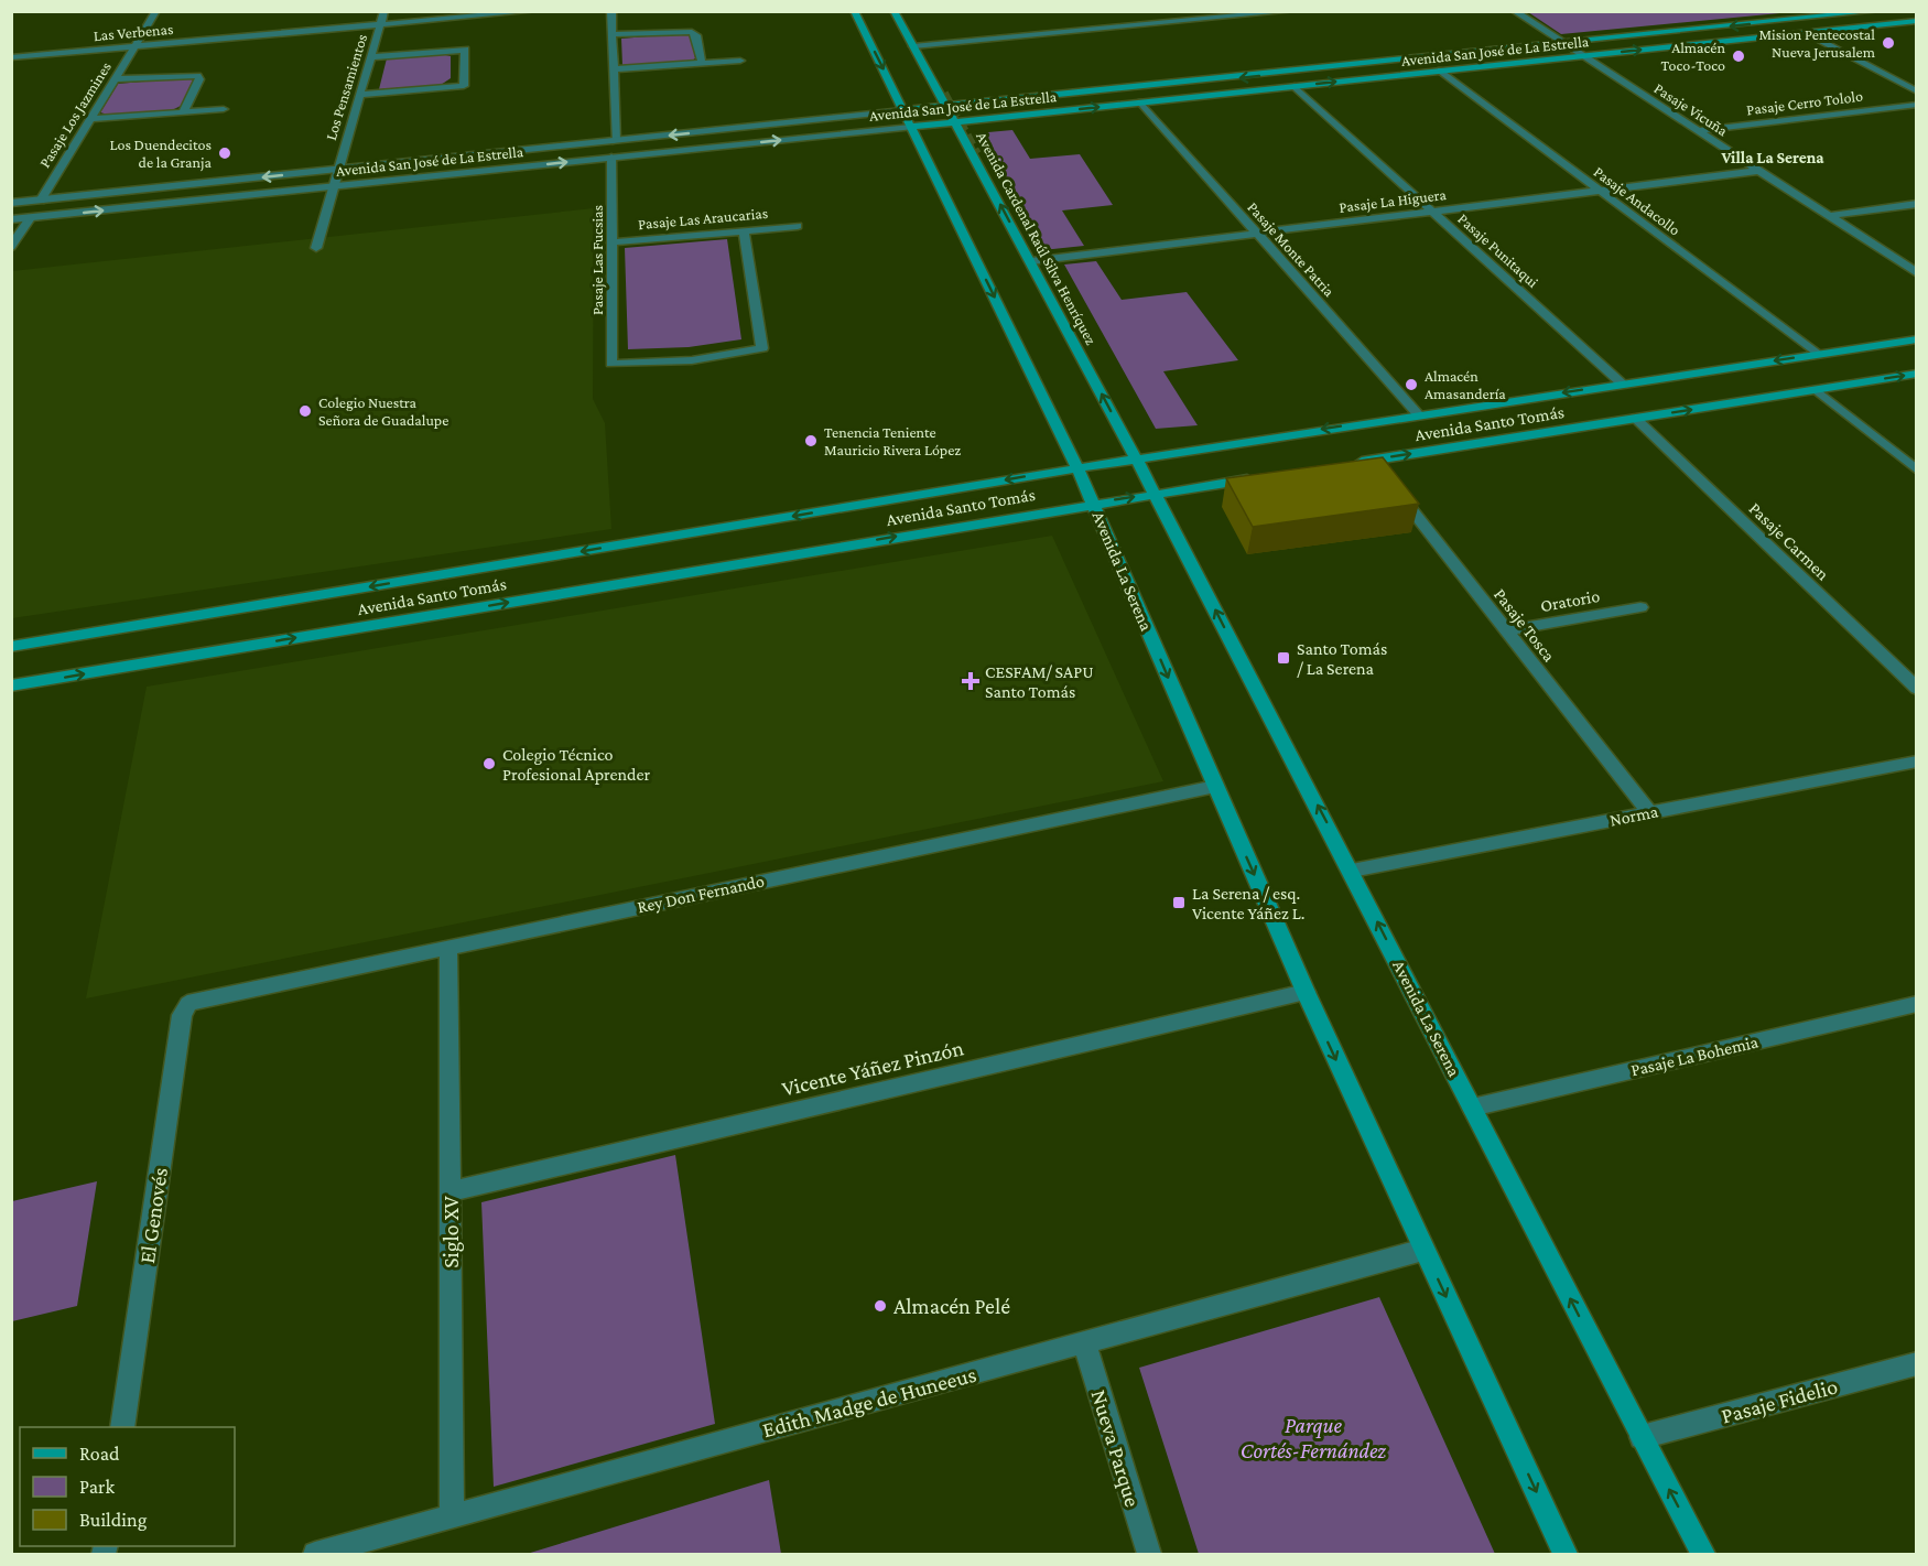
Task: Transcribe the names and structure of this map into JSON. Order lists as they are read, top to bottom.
{
  "streets": {
    "main road": [
      "Avenida San José de La Estrella",
      "Avenida Cardenal Raúl Silva Henríquez",
      "Avenida Santo Tomás",
      "Avenida La Serena"
    ],
    "street": [
      "Las Verbenas",
      "Los Pensamientos",
      "Pasaje Cerro Tololo",
      "Pasaje Vicuña",
      "Pasaje Los Jazmines",
      "Pasaje La Higuera",
      "Pasaje Andacollo",
      "Pasaje Las Araucarias",
      "Pasaje Monte Patria",
      "Pasaje Punitaqui",
      "Pasaje Las Fucsias",
      "Pasaje Carmen",
      "Oratorio",
      "Pasaje Tosca",
      "Norma",
      "Rey Don Fernando",
      "Pasaje La Bohemia",
      "Vicente Yáñez Pinzón",
      "El Genovés",
      "Siglo XV",
      "Pasaje Fidelio",
      "Edith Madge de Huneeus",
      "Nueva Parque"
    ]
  },
  "crossings": [
    ["Las Verbenas", "Los Pensamientos"],
    ["Las Verbenas", "Pasaje Los Jazmines"],
    ["Avenida San José de La Estrella", "Los Pensamientos"],
    ["Avenida San José de La Estrella", "Pasaje Vicuña"],
    ["Avenida San José de La Estrella", "Pasaje Los Jazmines"],
    ["Avenida San José de La Estrella", "Pasaje Andacollo"],
    ["Avenida San José de La Estrella", "Avenida Cardenal Raúl Silva Henríquez"],
    ["Avenida San José de La Estrella", "Pasaje Monte Patria"],
    ["Avenida San José de La Estrella", "Pasaje Punitaqui"],
    ["Avenida San José de La Estrella", "Pasaje Las Fucsias"],
    ["Pasaje Cerro Tololo", "Pasaje Vicuña"],
    ["Pasaje Vicuña", "Pasaje La Higuera"],
    ["Pasaje La Higuera", "Pasaje Andacollo"],
    ["Pasaje La Higuera", "Avenida Cardenal Raúl Silva Henríquez"],
    ["Pasaje La Higuera", "Pasaje Monte Patria"],
    ["Pasaje La Higuera", "Pasaje Punitaqui"],
    ["Pasaje Andacollo", "Avenida Santo Tomás"],
    ["Pasaje Las Araucarias", "Pasaje Las Fucsias"],
    ["Avenida Cardenal Raúl Silva Henríquez", "Avenida Santo Tomás"],
    ["Avenida Cardenal Raúl Silva Henríquez", "Avenida La Serena"],
    ["Pasaje Monte Patria", "Avenida Santo Tomás"],
    ["Pasaje Punitaqui", "Avenida Santo Tomás"],
    ["Avenida Santo Tomás", "Pasaje Carmen"],
    ["Avenida Santo Tomás", "Avenida La Serena"],
    ["Avenida Santo Tomás", "Pasaje Tosca"],
    ["Avenida La Serena", "Norma"],
    ["Avenida La Serena", "Rey Don Fernando"],
    ["Avenida La Serena", "Pasaje La Bohemia"],
    ["Avenida La Serena", "Vicente Yáñez Pinzón"],
    ["Avenida La Serena", "Pasaje Fidelio"],
    ["Avenida La Serena", "Edith Madge de Huneeus"],
    ["Oratorio", "Pasaje Tosca"],
    ["Pasaje Tosca", "Norma"],
    ["Rey Don Fernando", "El Genovés"],
    ["Rey Don Fernando", "Siglo XV"],
    ["Vicente Yáñez Pinzón", "Siglo XV"],
    ["Siglo XV", "Edith Madge de Huneeus"],
    ["Edith Madge de Huneeus", "Nueva Parque"]
  ],
  "districts": ["Villa La Serena"],
  "parks": ["Parque Cortés-Fernández"],
  "places": {
    "other": [
      "Mision Pentecostal Nueva Jerusalem",
      "Almacén Toco-Toco",
      "Los Duendecitos de la Granja",
      "Almacén Amasandería",
      "Colegio Nuestra Señora de Guadalupe",
      "Tenencia Teniente Mauricio Rivera López",
      "Colegio Técnico Profesional Aprender",
      "Almacén Pelé"
    ],
    "transit": ["Santo Tomás / La Serena", "La Serena / esq. Vicente Yáñez L."],
    "health": ["CESFAM/ SAPU Santo Tomás"]
  },
  "legend": ["Road", "Park", "Building"]
}
